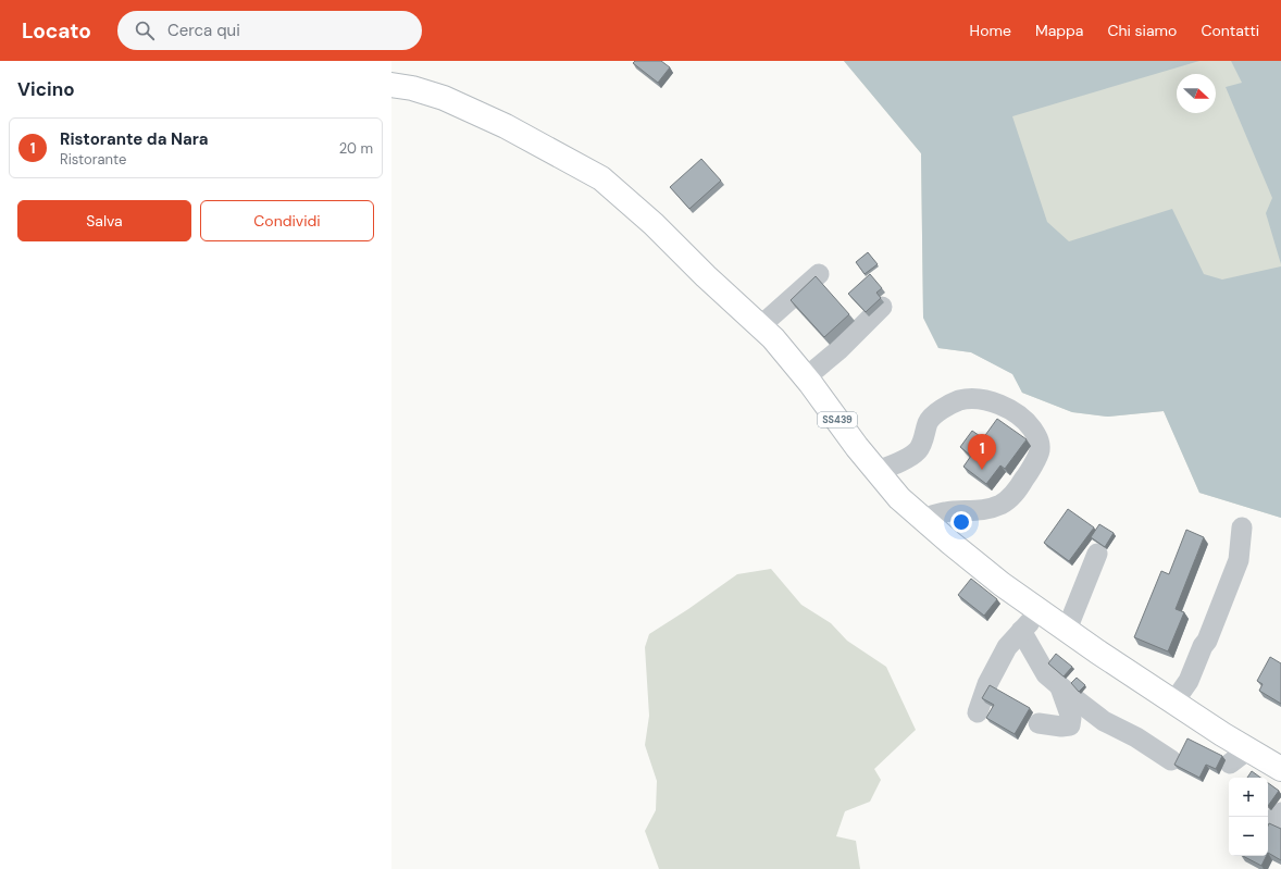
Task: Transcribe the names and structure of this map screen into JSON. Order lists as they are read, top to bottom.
{
  "streets": {
    "main road": ["SS439"]
  },
  "north": "right",
  "page": {
    "header": "Locato",
    "search": "Cerca qui",
    "nav": [
      "Home",
      "Mappa",
      "Chi siamo",
      "Contatti"
    ],
    "heading": "Vicino",
    "list": [
      {
        "mark": "1",
        "name": "Ristorante da Nara",
        "note": "Ristorante",
        "value": "20 m"
      }
    ],
    "buttons": ["Salva", "Condividi"],
    "pins": "1",
    "map_buttons": ["+", "−"]
  }
}
